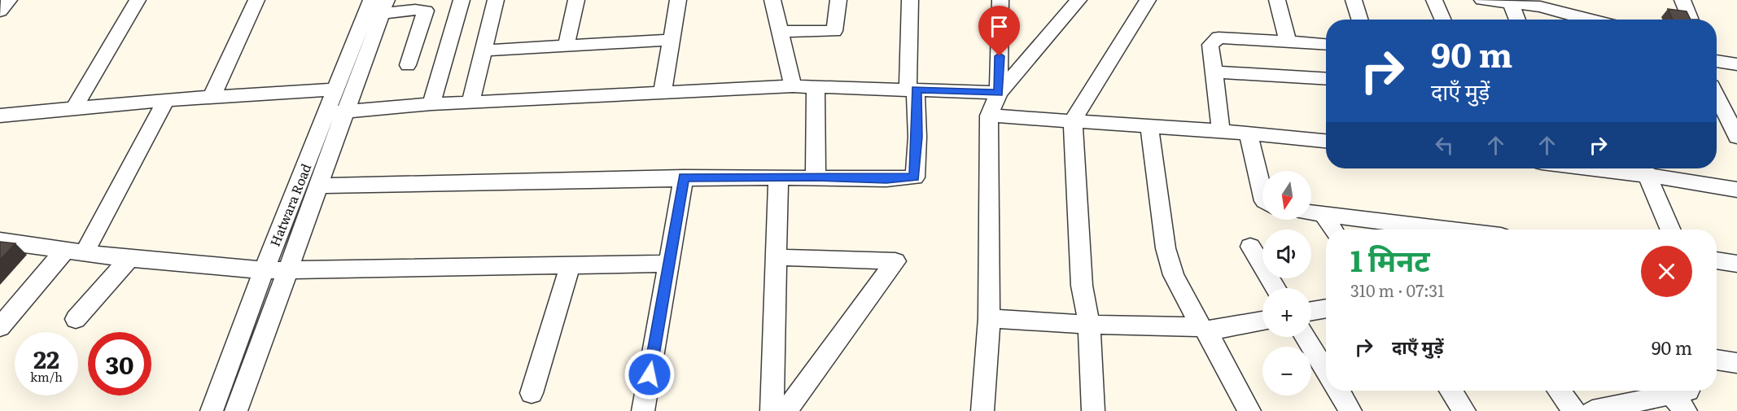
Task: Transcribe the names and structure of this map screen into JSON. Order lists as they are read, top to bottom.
{
  "streets": {
    "street": ["Hatwara Road"]
  },
  "north": "bottom",
  "page": {
    "turn": ["90 m", "दाएँ मुड़ें"],
    "map_buttons": ["+", "−"],
    "heading": ["1 मिनट", "310 m · 07:31"],
    "list": [
      {
        "name": "दाएँ मुड़ें",
        "value": "90 m"
      }
    ],
    "speed": "22 km/h",
    "limit": "30"
  }
}
